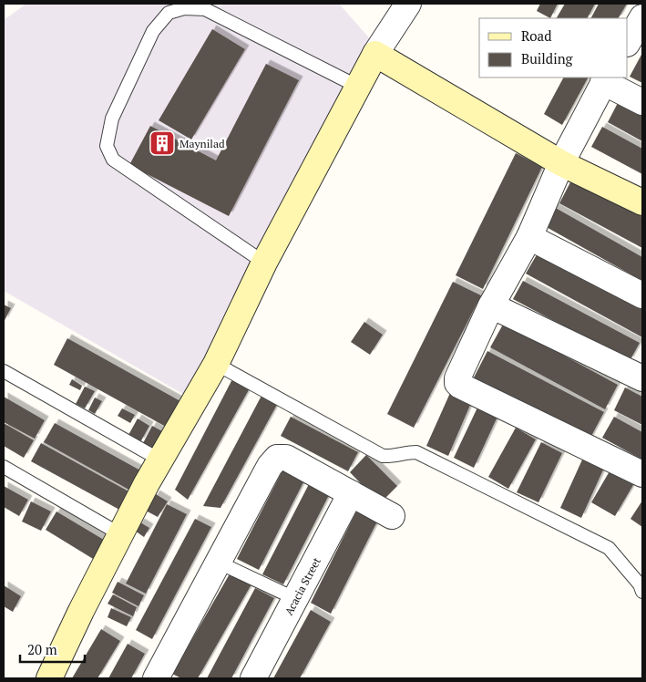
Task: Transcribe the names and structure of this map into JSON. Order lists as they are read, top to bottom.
{
  "streets": {
    "street": ["Acacia Street"]
  },
  "places": {
    "building": ["Maynilad"]
  },
  "legend": ["Road", "Building"],
  "scale_bar": "20 m"
}
